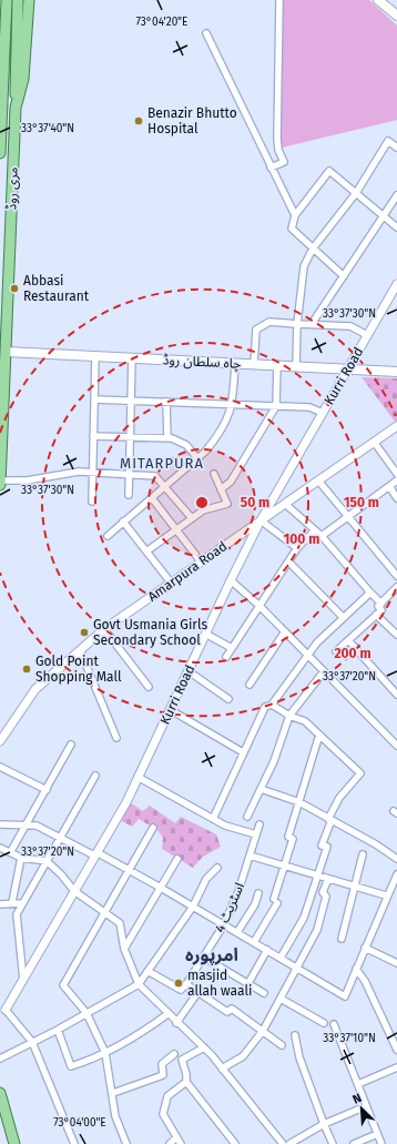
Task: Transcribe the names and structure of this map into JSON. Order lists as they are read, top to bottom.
{
  "streets": {
    "main road": ["مری روڈ", "چاہ سلطان روڈ"],
    "street": ["Kurri Road", "Amarpura Road", "اسٹریٹ 4"]
  },
  "crossings": [
    ["مری روڈ", "چاہ سلطان روڈ"],
    ["چاہ سلطان روڈ", "Kurri Road"],
    ["Kurri Road", "Amarpura Road"]
  ],
  "districts": ["MITARPURA", "امرپورہ"],
  "places": [
    "Benazir Bhutto Hospital",
    "Abbasi Restaurant",
    "Govt Usmania Girls Secondary School",
    "Gold Point Shopping Mall",
    "masjid allah waali"
  ],
  "north": "top left",
  "coordinates": [
    "73°04'20\"E",
    "33°37'40\"N",
    "33°37'30\"N",
    "33°37'20\"N",
    "33°37'10\"N",
    "73°04'00\"E"
  ],
  "rings": [
    "50 m",
    "150 m",
    "100 m",
    "200 m"
  ]
}
